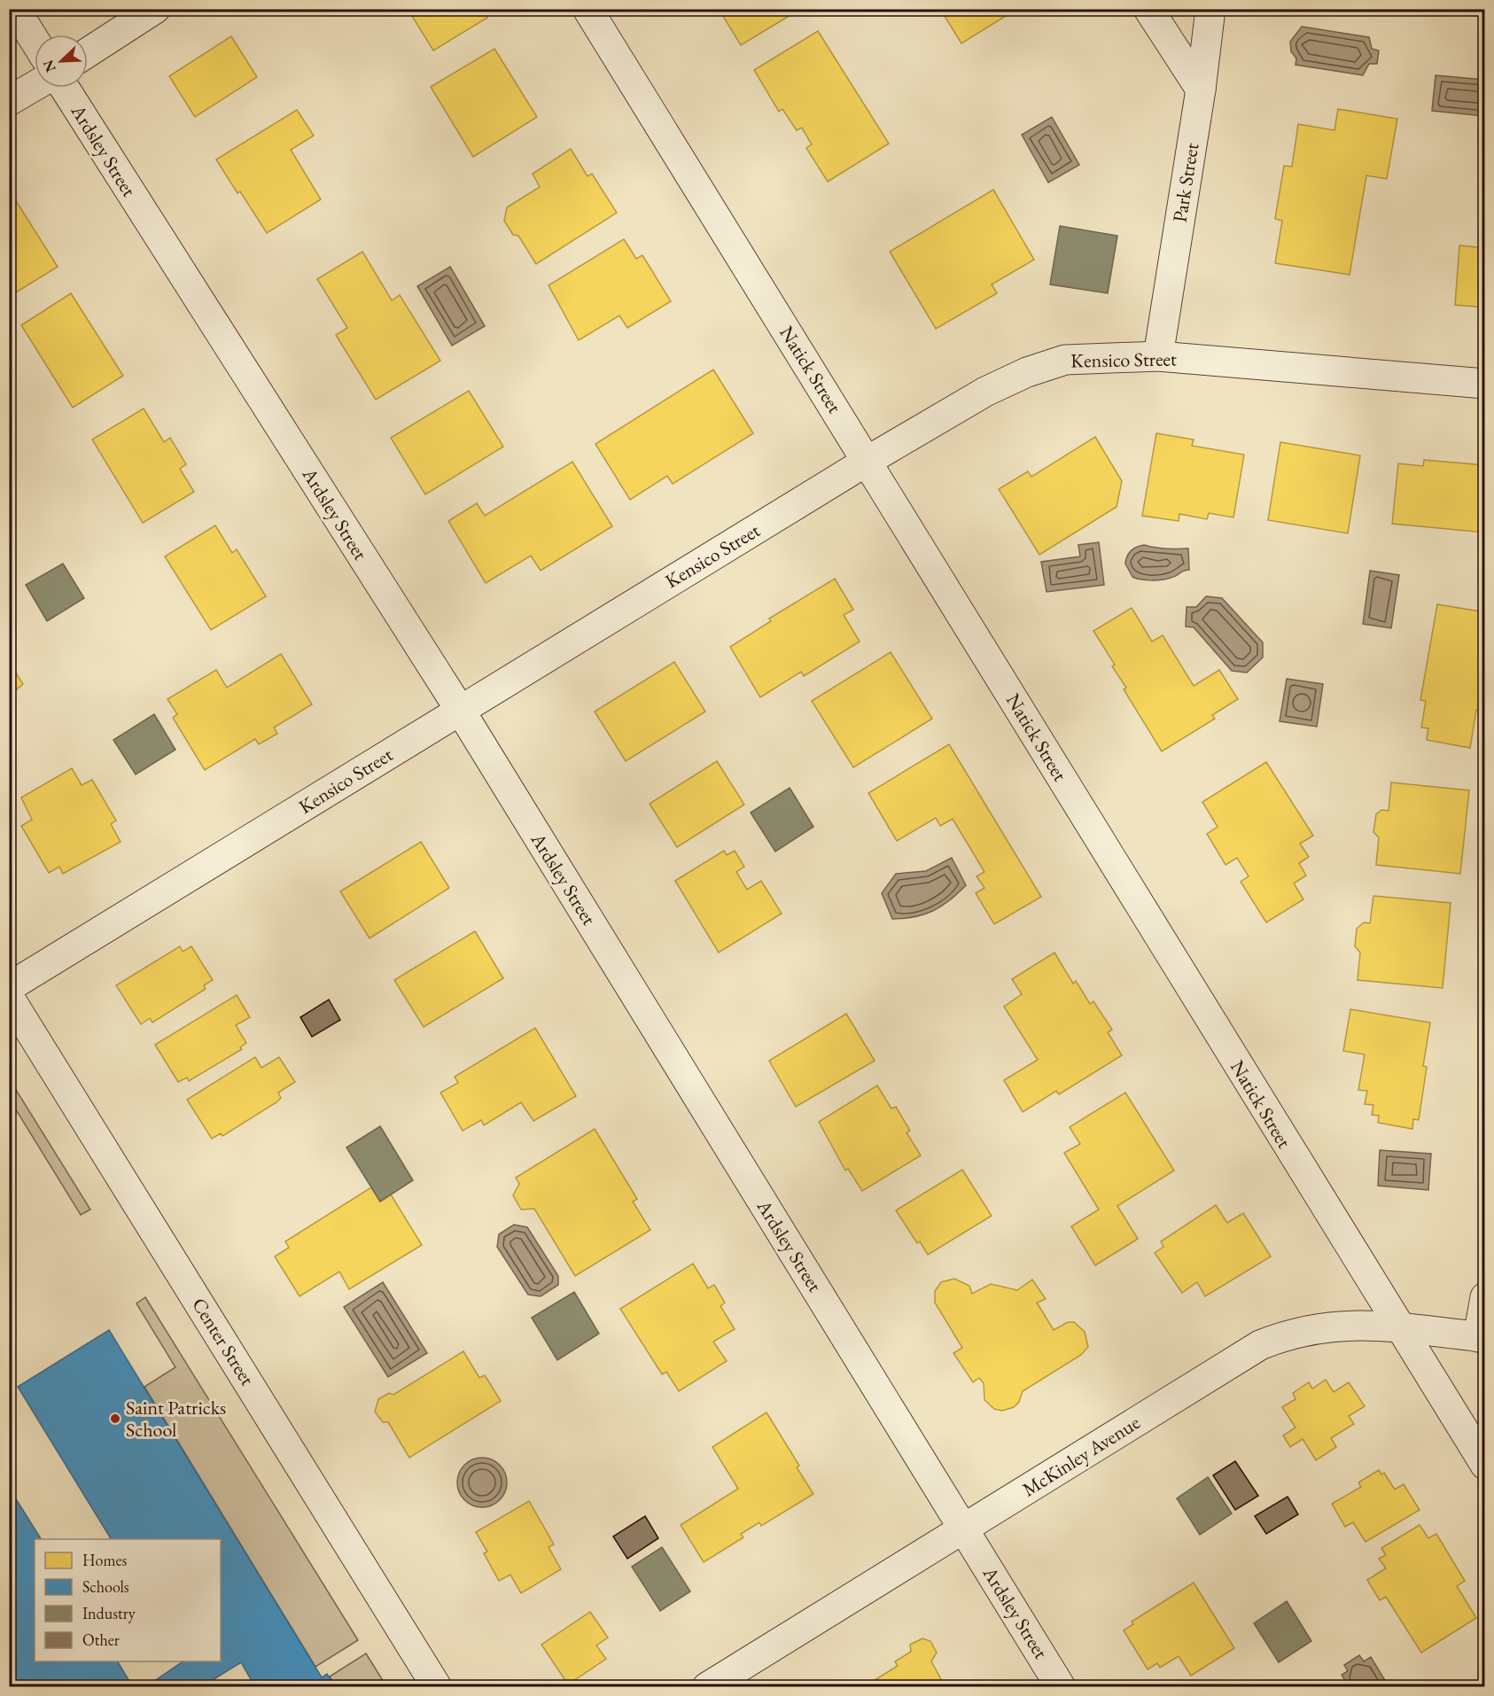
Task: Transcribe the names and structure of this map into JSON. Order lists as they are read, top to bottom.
{
  "streets": {
    "street": [
      "Ardsley Street",
      "Park Street",
      "Kensico Street",
      "Natick Street",
      "Center Street",
      "McKinley Avenue"
    ]
  },
  "crossings": [
    ["Ardsley Street", "Kensico Street"],
    ["Ardsley Street", "McKinley Avenue"],
    ["Park Street", "Kensico Street"],
    ["Kensico Street", "Natick Street"],
    ["Natick Street", "McKinley Avenue"]
  ],
  "places": ["Saint Patricks School"],
  "legend": [
    "Homes",
    "Schools",
    "Industry",
    "Other"
  ],
  "north": "bottom left"
}
